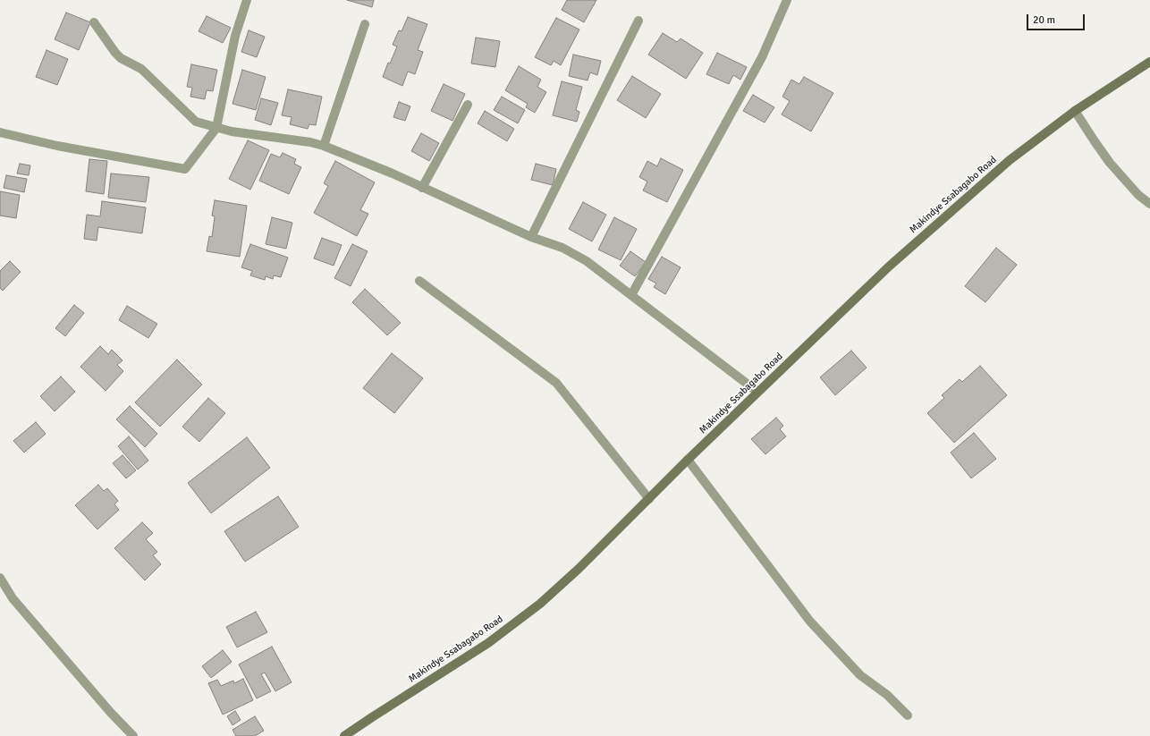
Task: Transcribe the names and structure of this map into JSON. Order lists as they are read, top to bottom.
{
  "streets": {
    "street": ["Makindye Ssabagabo Road"]
  },
  "scale_bar": "20 m"
}
